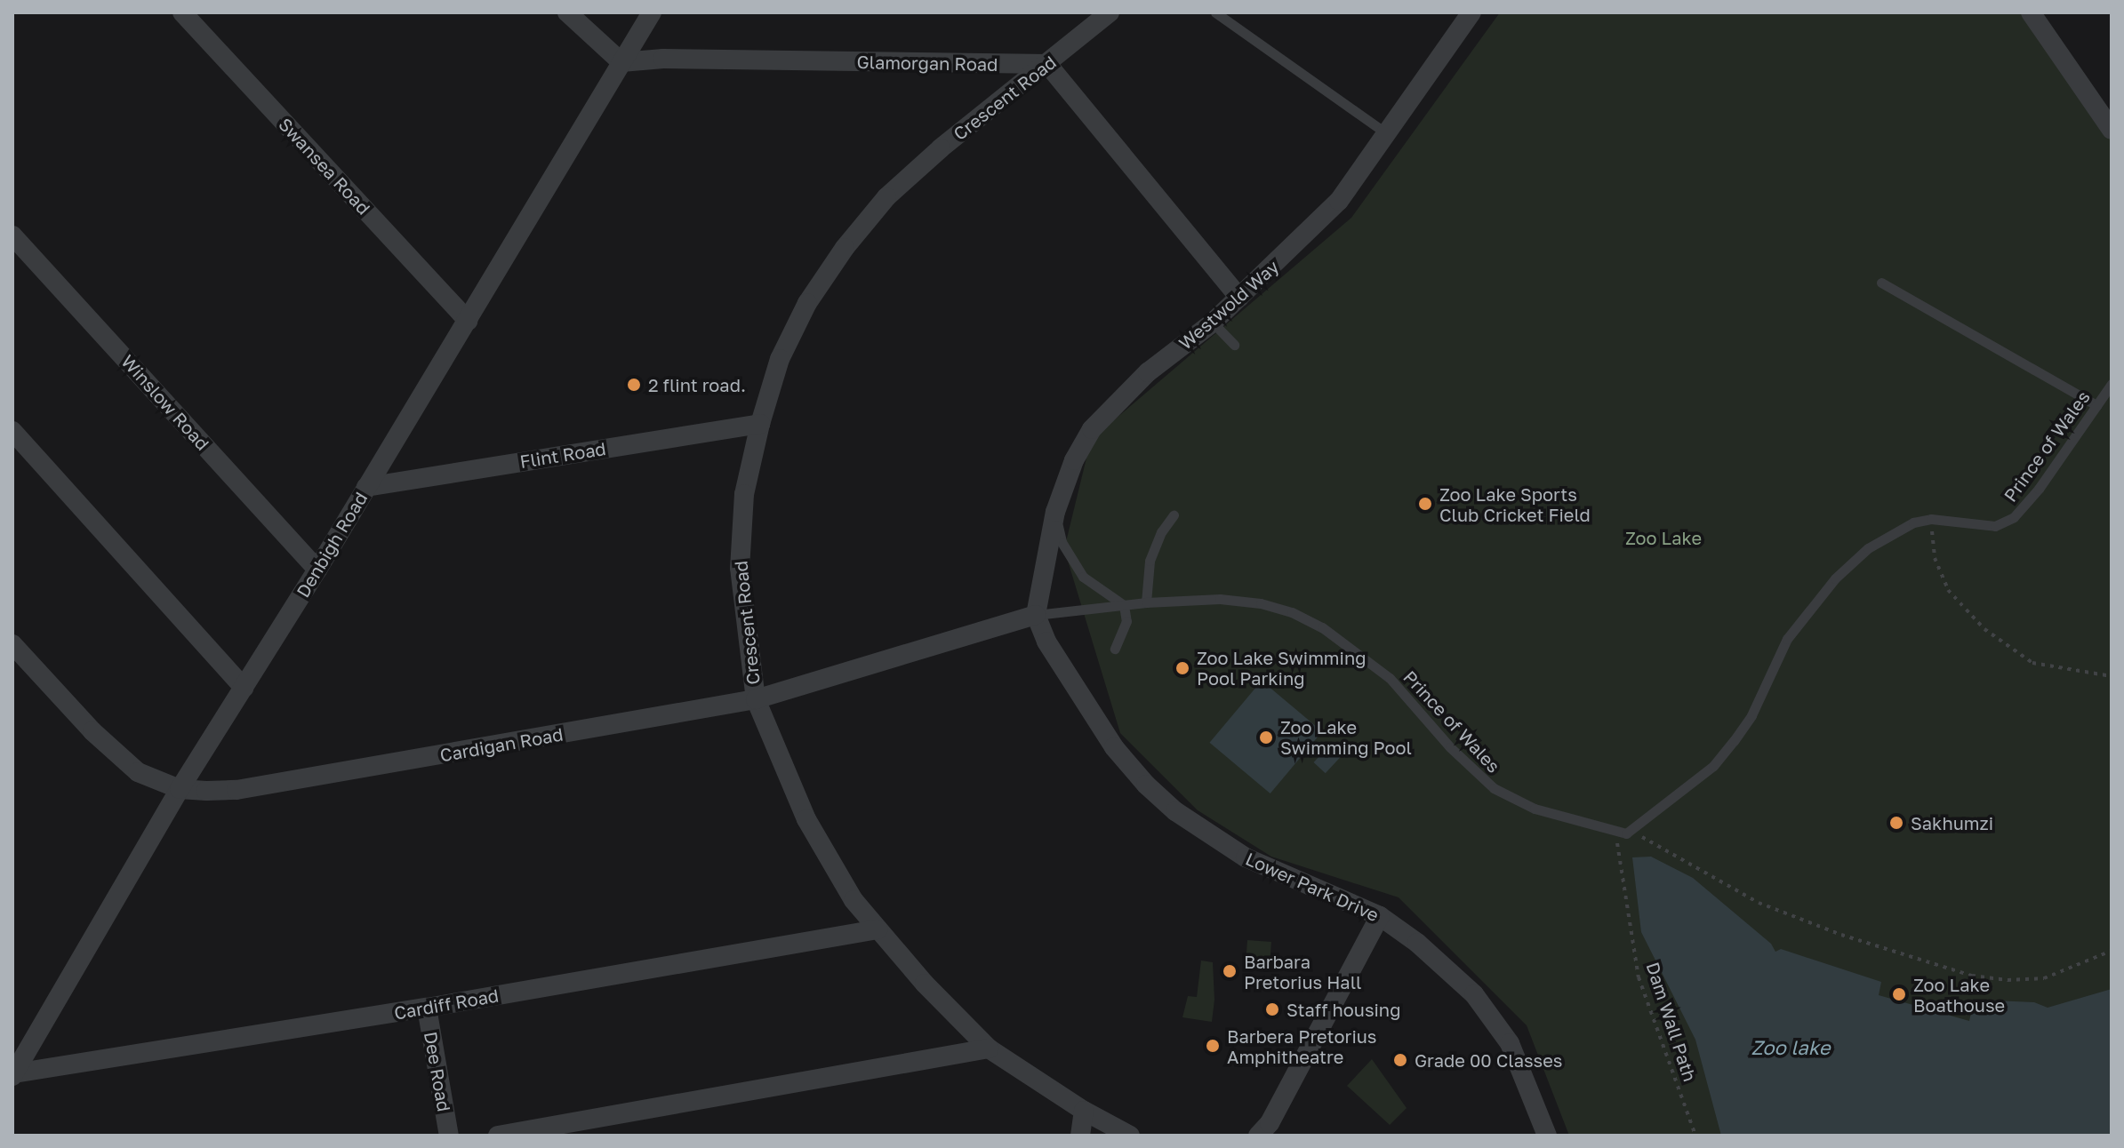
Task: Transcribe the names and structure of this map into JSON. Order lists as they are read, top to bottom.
{
  "streets": {
    "street": [
      "Glamorgan Road",
      "Crescent Road",
      "Swansea Road",
      "Westwold Way",
      "Winslow Road",
      "Flint Road",
      "Denbigh Road",
      "Cardigan Road",
      "Lower Park Drive",
      "Cardiff Road",
      "Dee Road"
    ],
    "lane": ["Prince of Wales"],
    "path": ["Dam Wall Path"]
  },
  "crossings": [
    ["Glamorgan Road", "Crescent Road"],
    ["Glamorgan Road", "Denbigh Road"],
    ["Crescent Road", "Flint Road"],
    ["Crescent Road", "Cardigan Road"],
    ["Crescent Road", "Cardiff Road"],
    ["Swansea Road", "Denbigh Road"],
    ["Westwold Way", "Prince of Wales"],
    ["Westwold Way", "Cardigan Road"],
    ["Westwold Way", "Lower Park Drive"],
    ["Winslow Road", "Denbigh Road"],
    ["Prince of Wales", "Cardigan Road"],
    ["Prince of Wales", "Lower Park Drive"],
    ["Prince of Wales", "Dam Wall Path"],
    ["Flint Road", "Denbigh Road"],
    ["Denbigh Road", "Cardigan Road"],
    ["Denbigh Road", "Cardiff Road"],
    ["Cardigan Road", "Lower Park Drive"],
    ["Cardiff Road", "Dee Road"]
  ],
  "water": ["Zoo lake"],
  "parks": ["Zoo Lake"],
  "places": [
    "2 flint road.",
    "Zoo Lake Sports Club Cricket Field",
    "Zoo Lake Swimming Pool Parking",
    "Zoo Lake Swimming Pool",
    "Sakhumzi",
    "Barbara Pretorius Hall",
    "Zoo Lake Boathouse",
    "Staff housing",
    "Barbera Pretorius Amphitheatre",
    "Grade 00 Classes"
  ]
}
